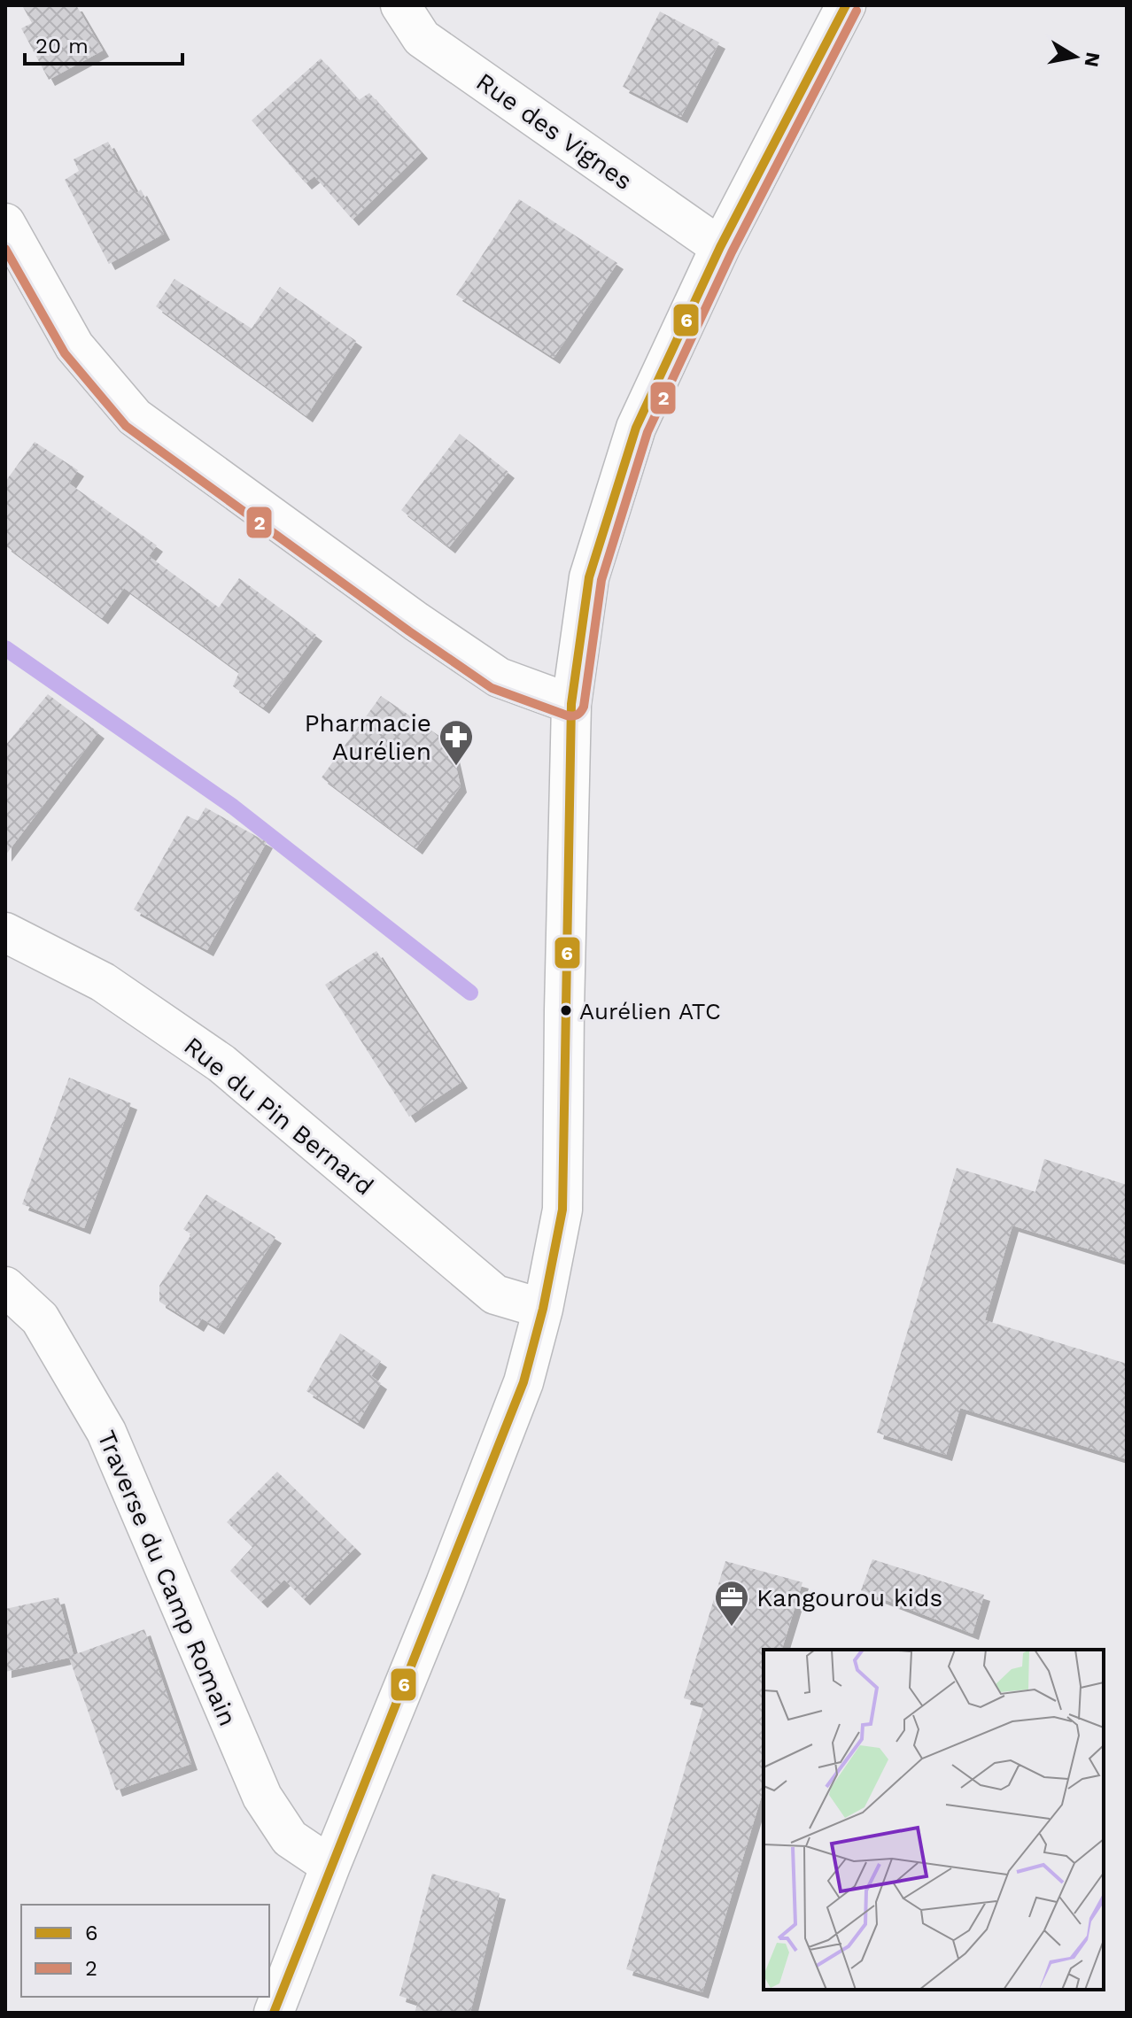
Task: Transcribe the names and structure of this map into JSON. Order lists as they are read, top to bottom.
{
  "streets": {
    "street": ["Rue des Vignes", "Rue du Pin Bernard", "Traverse du Camp Romain"]
  },
  "places": {
    "pharmacy": ["Pharmacie Aurélien"],
    "other": ["Aurélien ATC"],
    "office": ["Kangourou kids"]
  },
  "lines": ["transit line 6", "transit line 2"],
  "legend": ["6", "2"],
  "scale_bar": "20 m",
  "north": "right"
}
